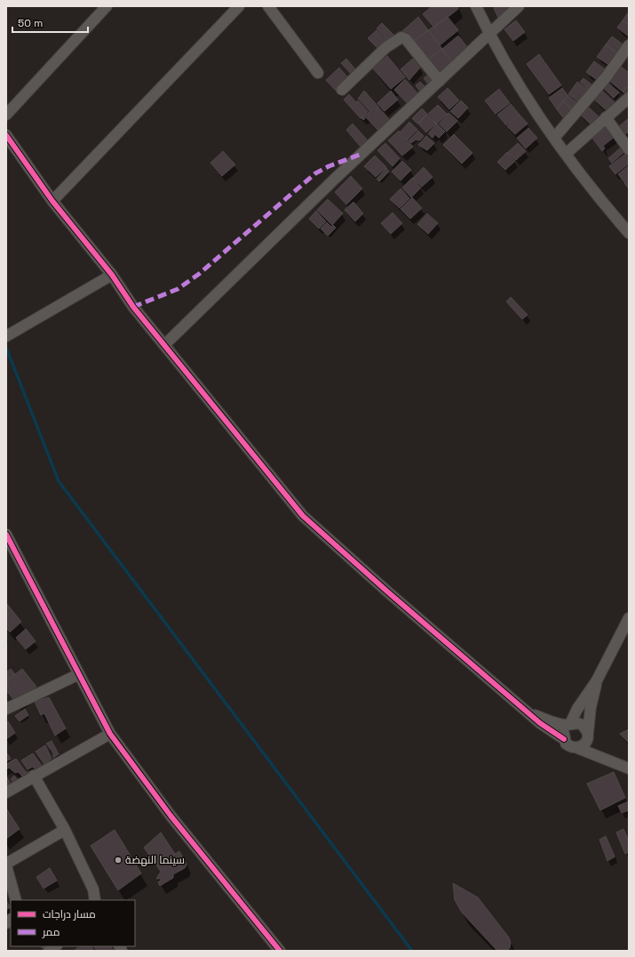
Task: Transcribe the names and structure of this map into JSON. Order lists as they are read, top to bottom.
{
  "places": ["سينما النهضة"],
  "legend": ["مسار دراجات", "ممر"],
  "scale_bar": "50 m"
}
